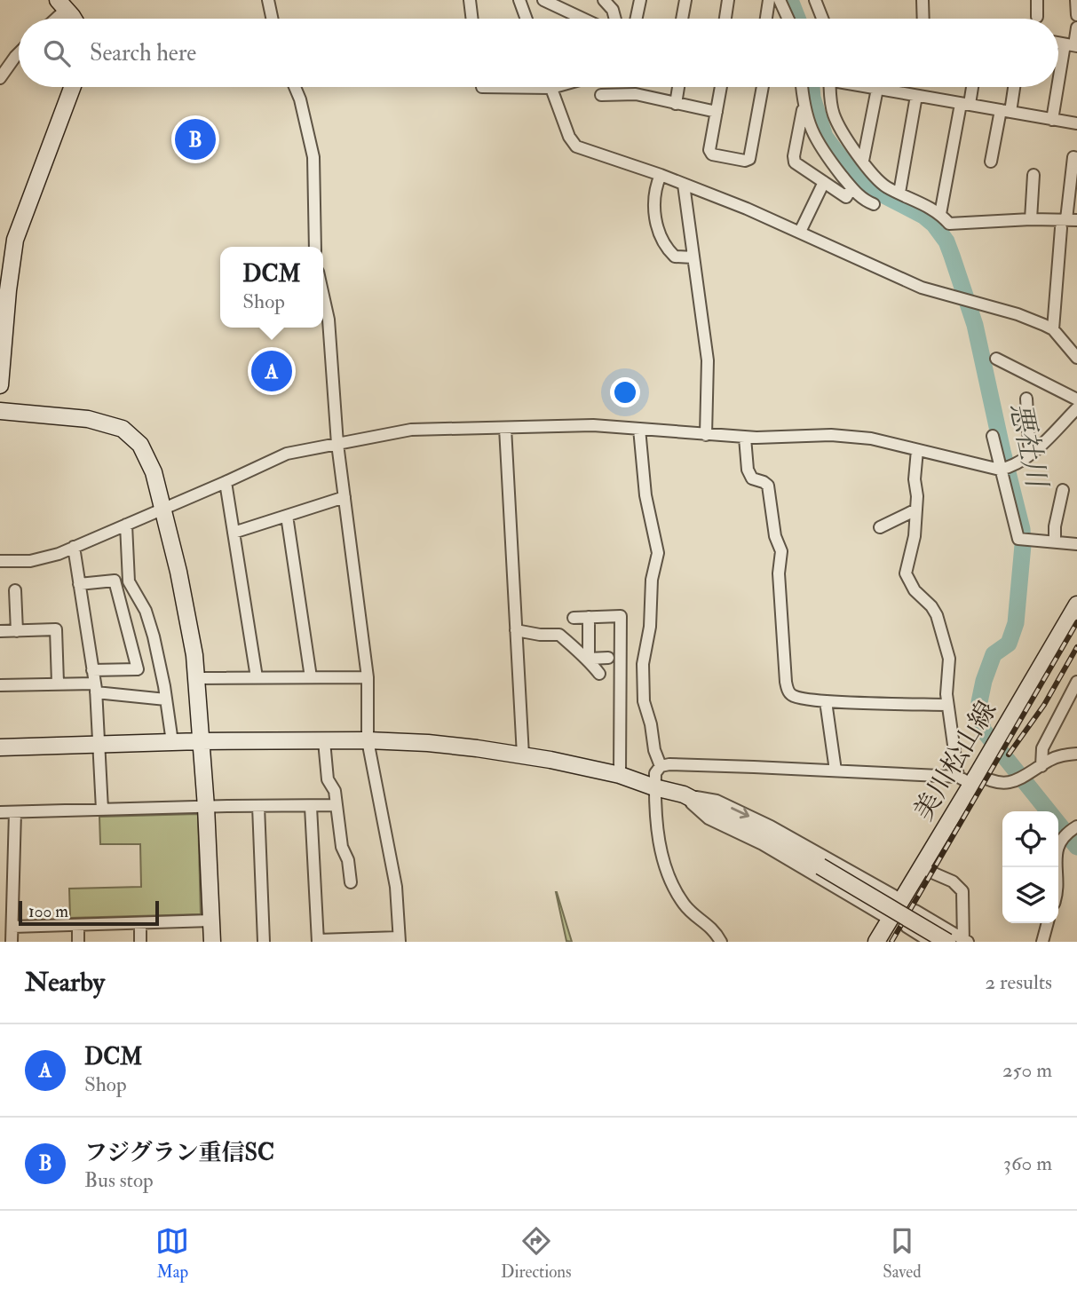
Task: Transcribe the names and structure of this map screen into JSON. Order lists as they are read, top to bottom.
{
  "streets": {
    "street": ["美川松山線"]
  },
  "water": ["悪社川"],
  "scale_bar": "100 m",
  "page": {
    "search": "Search here",
    "pins": ["B", "A"],
    "popup": ["DCM", "Shop"],
    "scale": "100 m",
    "heading": ["Nearby", "2 results"],
    "list": [
      {
        "mark": "A",
        "name": "DCM",
        "note": "Shop",
        "value": "250 m"
      },
      {
        "mark": "B",
        "name": "フジグラン重信SC",
        "note": "Bus stop",
        "value": "360 m"
      }
    ],
    "nav": ["Map", "Directions", "Saved"]
  }
}
